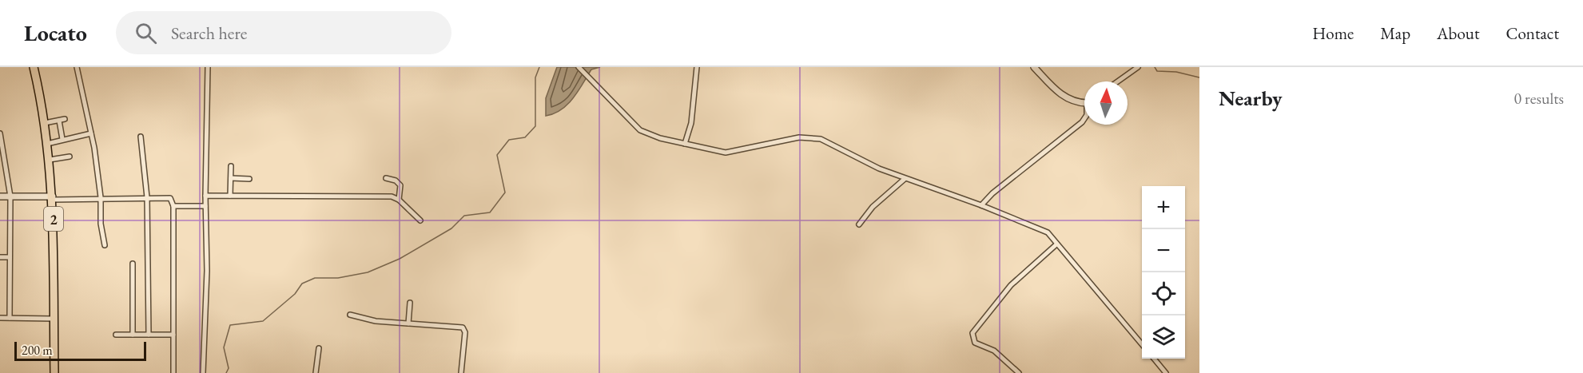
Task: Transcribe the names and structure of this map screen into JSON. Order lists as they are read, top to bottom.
{
  "streets": {
    "highway": ["2"]
  },
  "scale_bar": "200 m",
  "north": "top",
  "page": {
    "header": "Locato",
    "search": "Search here",
    "nav": [
      "Home",
      "Map",
      "About",
      "Contact"
    ],
    "heading": ["Nearby", "0 results"],
    "map_buttons": ["+", "−"],
    "scale": "200 m"
  }
}
